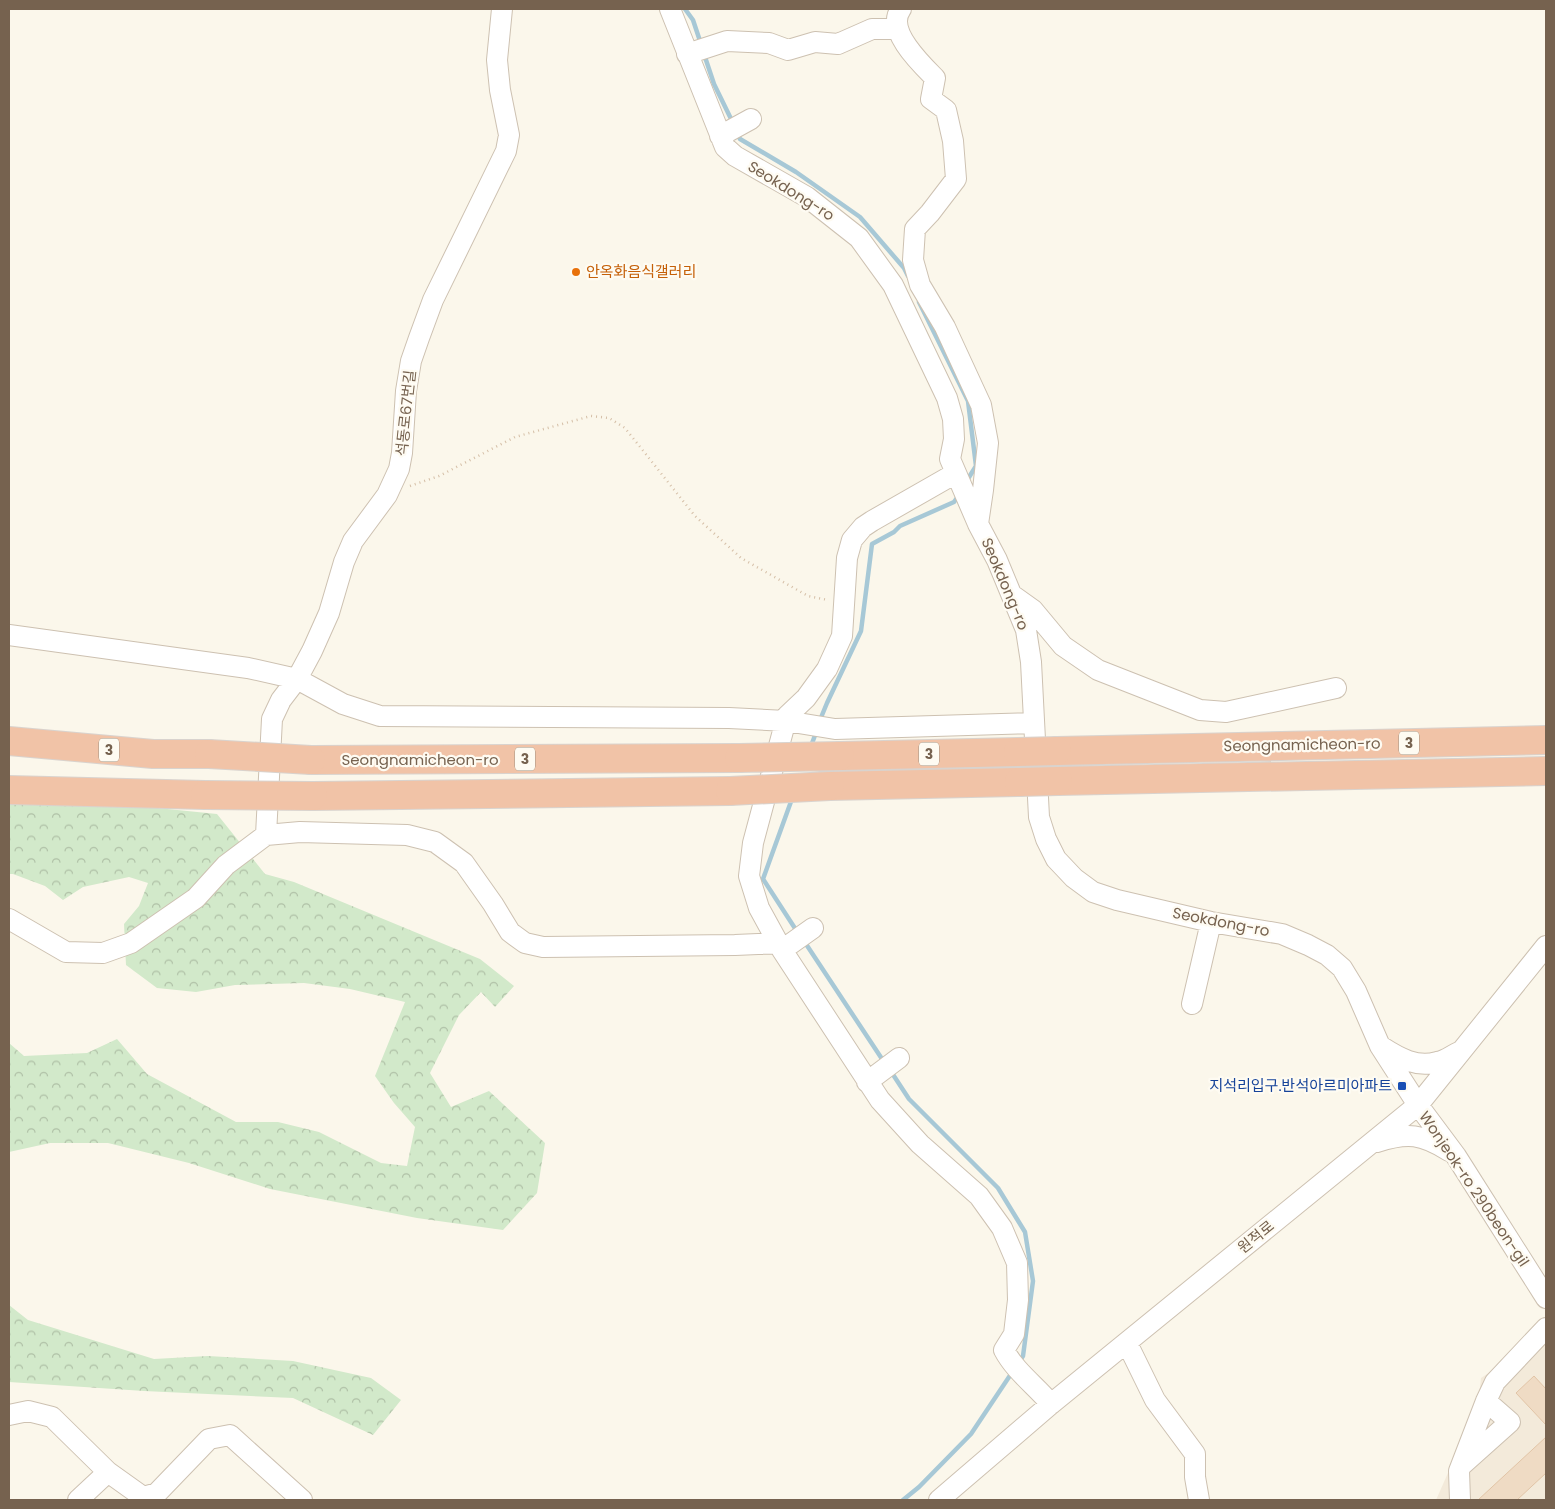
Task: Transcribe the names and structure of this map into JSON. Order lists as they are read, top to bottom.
{
  "streets": {
    "highway": ["3", "Seongnamicheon-ro"],
    "street": [
      "Seokdong-ro",
      "석동로67번길",
      "Wonjeok-ro 290beon-gil",
      "원적로"
    ]
  },
  "crossings": [
    ["Seokdong-ro", "Wonjeok-ro 290beon-gil"],
    ["Seokdong-ro", "원적로"],
    ["Wonjeok-ro 290beon-gil", "원적로"]
  ],
  "places": {
    "other": ["안옥화음식갤러리"],
    "transit": ["지석리입구.반석아르미아파트"]
  }
}
